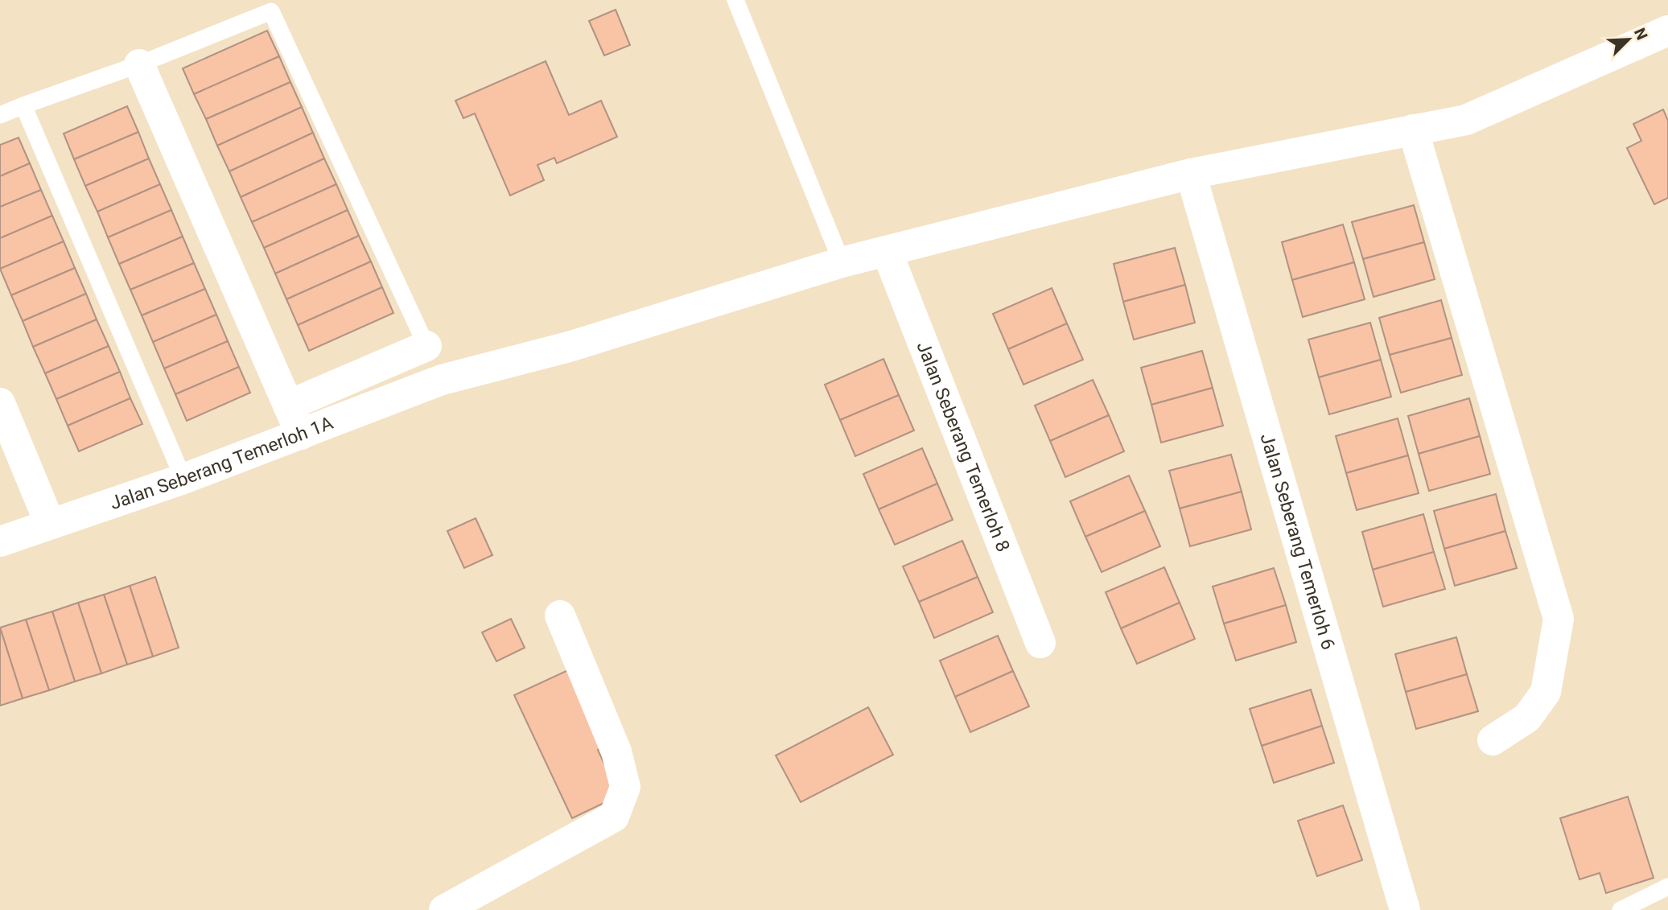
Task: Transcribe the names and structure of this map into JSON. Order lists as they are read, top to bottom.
{
  "streets": {
    "street": ["Jalan Seberang Temerloh 8", "Jalan Seberang Temerloh 1A", "Jalan Seberang Temerloh 6"]
  },
  "crossings": [
    ["Jalan Seberang Temerloh 8", "Jalan Seberang Temerloh 1A"],
    ["Jalan Seberang Temerloh 1A", "Jalan Seberang Temerloh 6"]
  ],
  "north": "top right"
}
